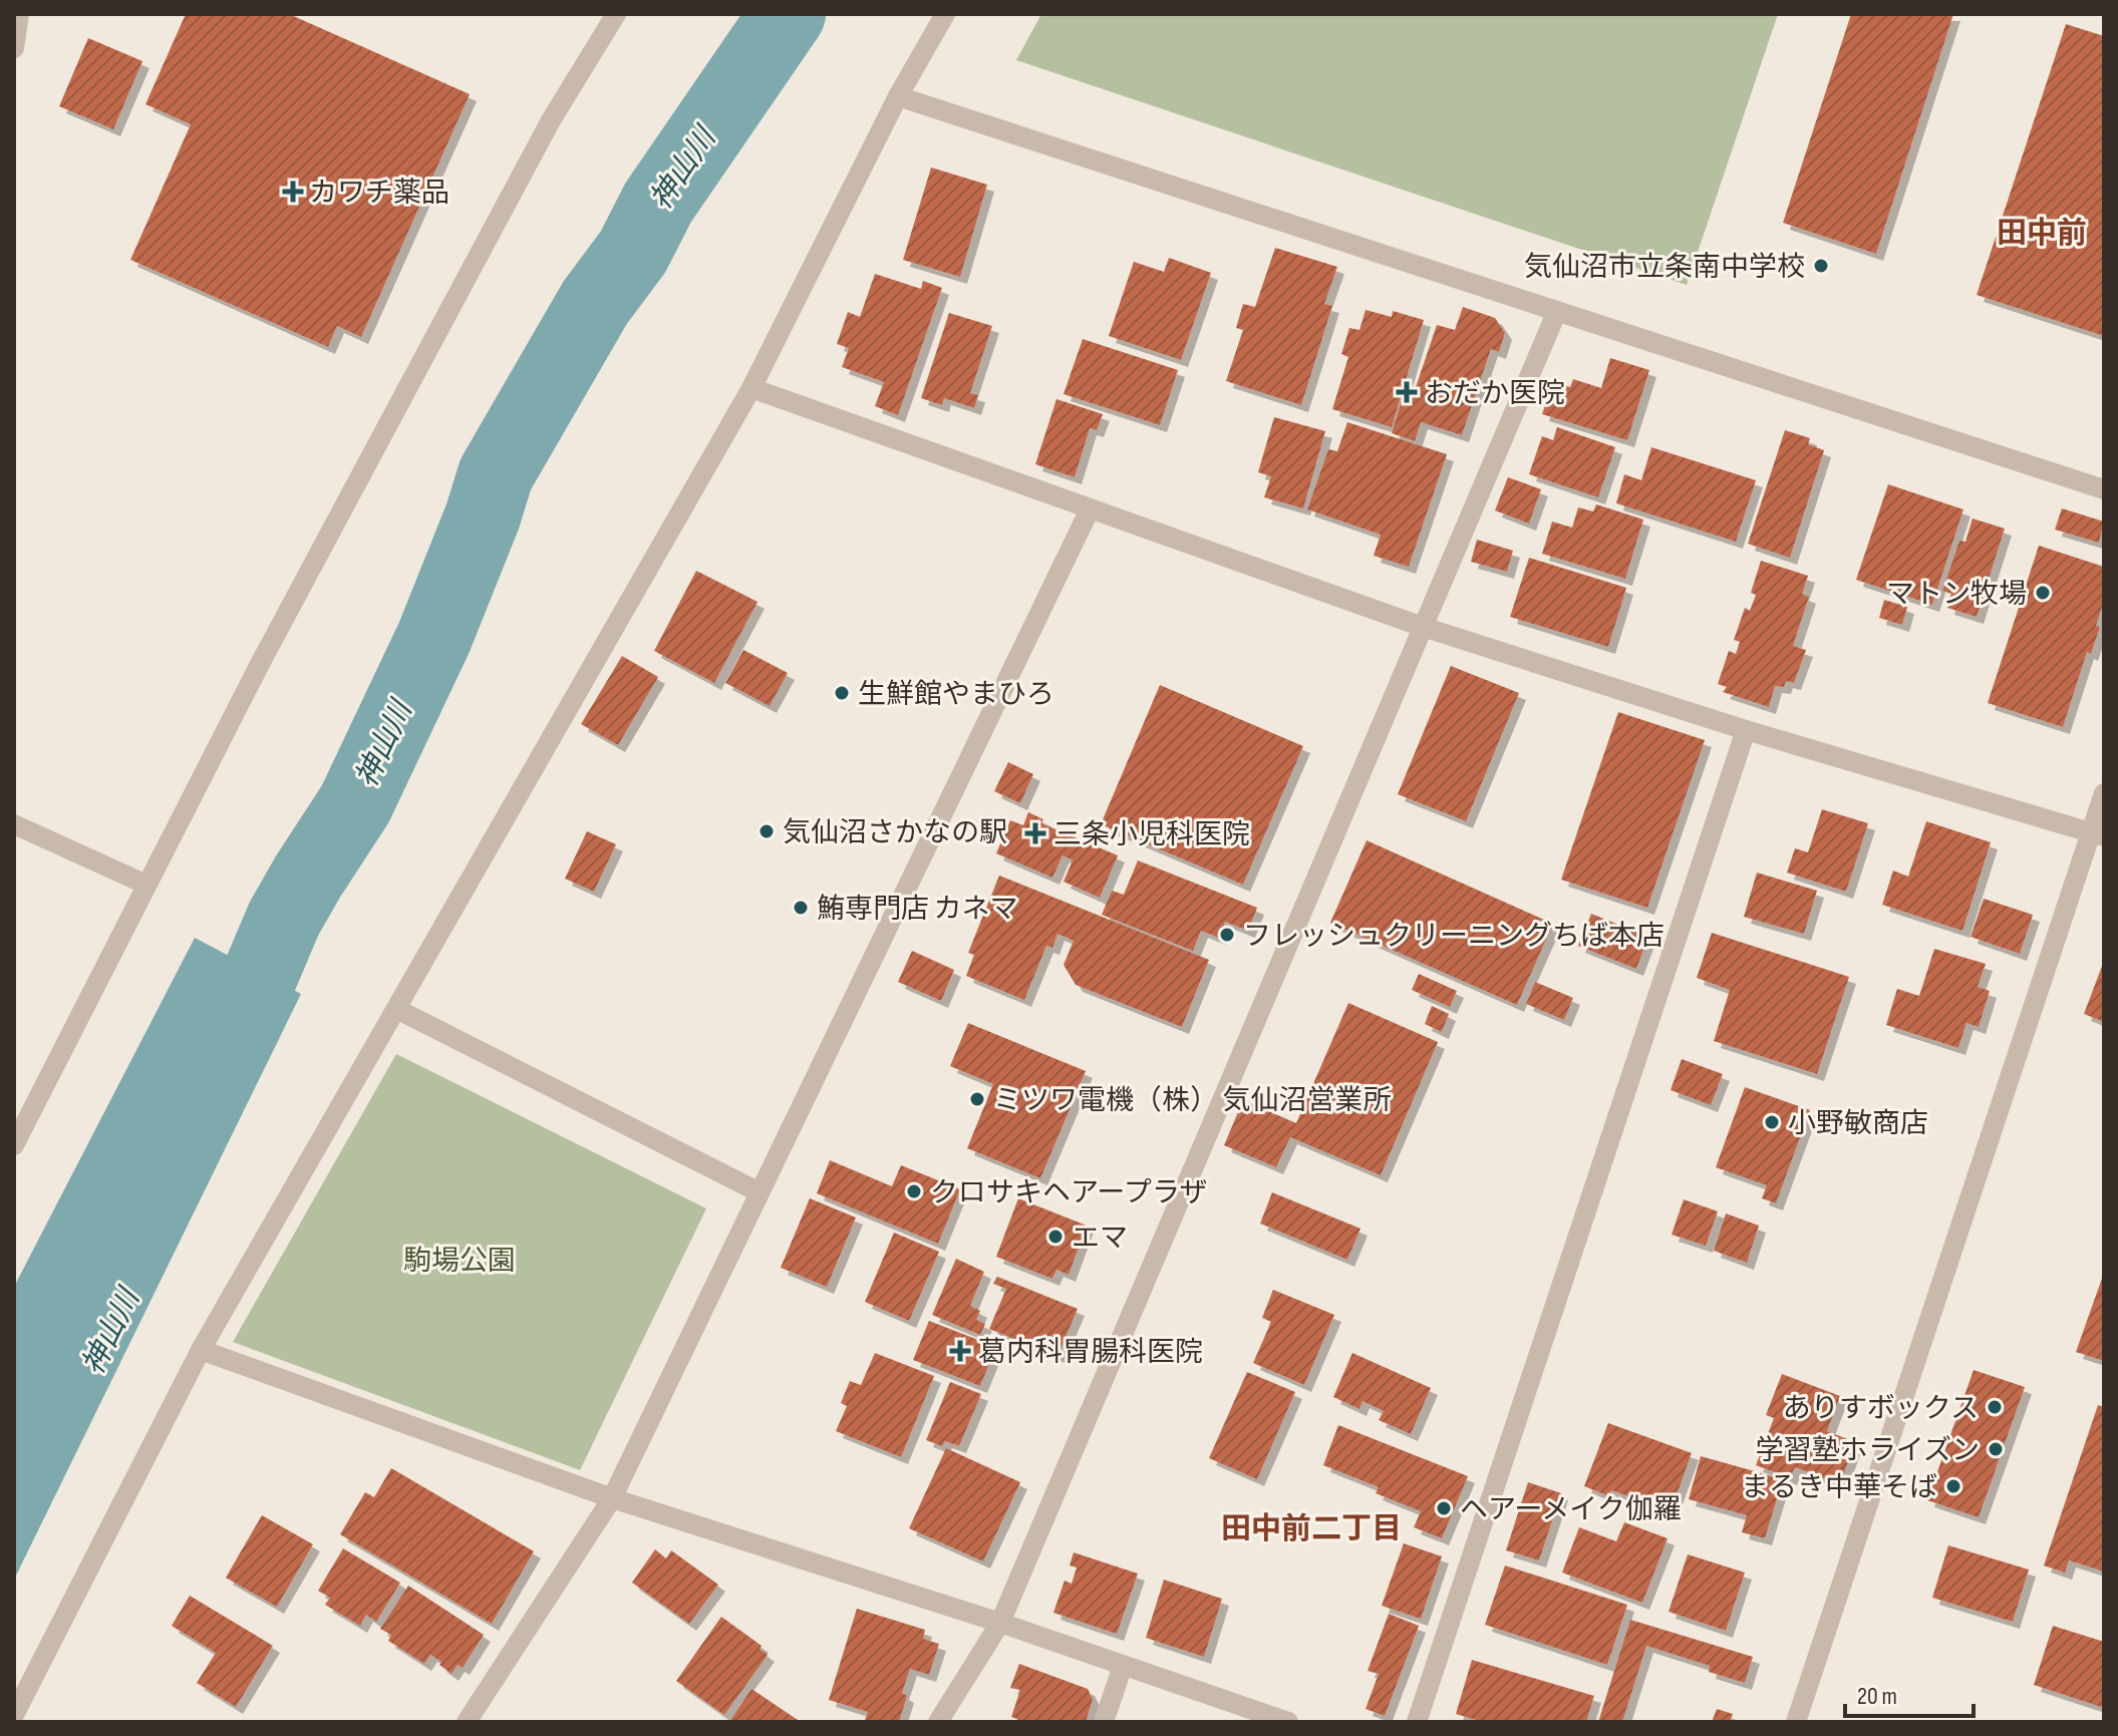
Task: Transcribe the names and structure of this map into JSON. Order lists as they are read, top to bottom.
{
  "districts": ["田中前", "田中前二丁目"],
  "water": ["神山川"],
  "parks": ["駒場公園"],
  "places": {
    "health": [
      "カワチ薬品",
      "おだか医院",
      "三条小児科医院",
      "葛内科胃腸科医院"
    ],
    "other": [
      "気仙沼市立条南中学校",
      "マトン牧場",
      "生鮮館やまひろ",
      "気仙沼さかなの駅",
      "鮪専門店 カネマ",
      "フレッシュクリーニングちば本店",
      "ミツワ電機（株） 気仙沼営業所",
      "小野敏商店",
      "クロサキヘアープラザ",
      "エマ",
      "ありすボックス",
      "学習塾ホライズン",
      "まるき中華そば",
      "ヘアーメイク伽羅"
    ]
  },
  "scale_bar": "20 m"
}
